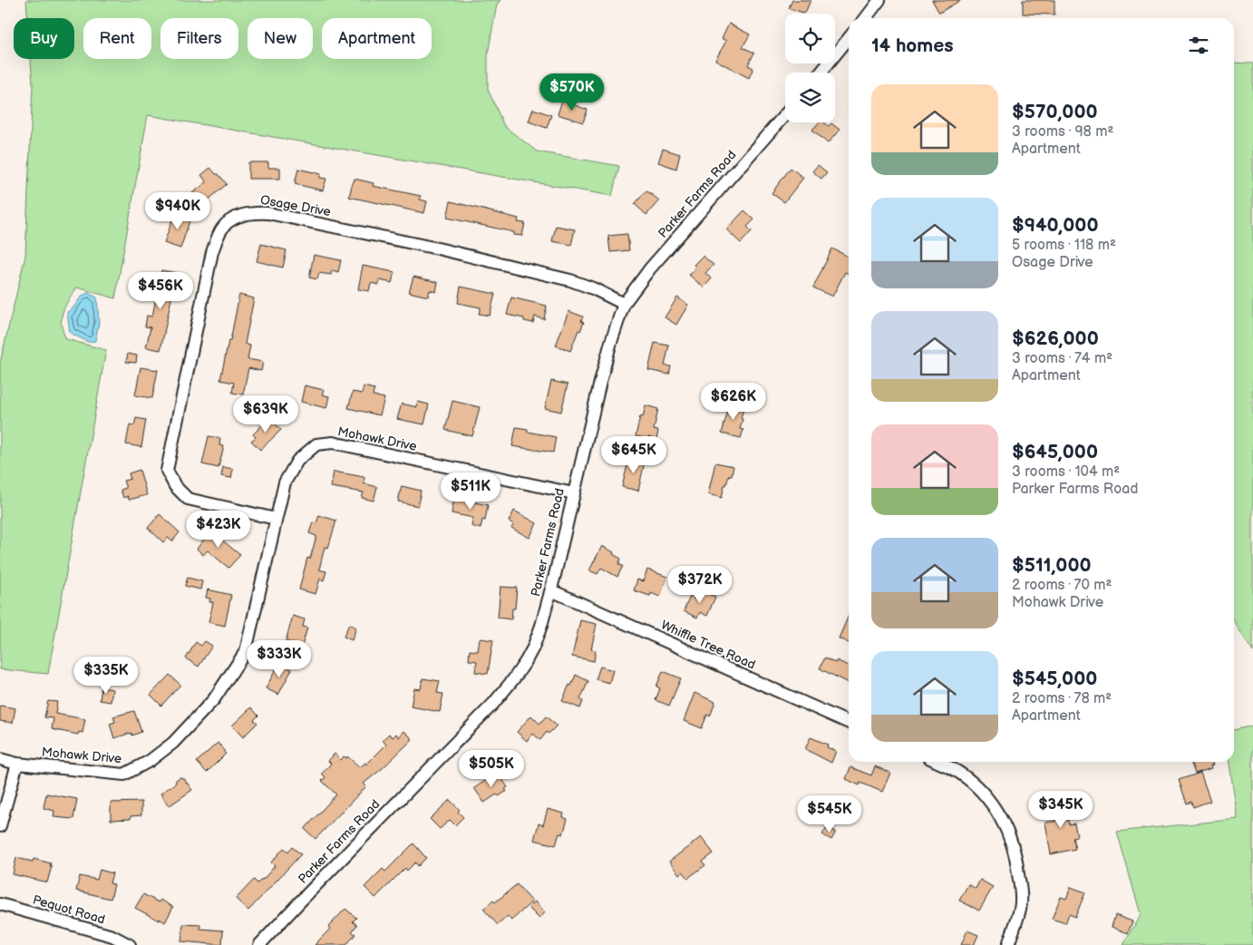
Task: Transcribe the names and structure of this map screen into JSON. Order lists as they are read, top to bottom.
{
  "streets": {
    "street": [
      "Parker Farms Road",
      "Osage Drive",
      "Mohawk Drive",
      "Whiffle Tree Road",
      "Pequot Road"
    ]
  },
  "crossings": [
    ["Parker Farms Road", "Osage Drive"],
    ["Parker Farms Road", "Mohawk Drive"],
    ["Parker Farms Road", "Whiffle Tree Road"],
    ["Osage Drive", "Mohawk Drive"]
  ],
  "page": {
    "chip": [
      "Buy",
      "Rent",
      "Filters",
      "New",
      "Apartment"
    ],
    "heading": "14 homes",
    "list": [
      {
        "name": "$570,000",
        "note": "3 rooms · 98 m² · Apartment"
      },
      {
        "name": "$940,000",
        "note": "5 rooms · 118 m² · Osage Drive"
      },
      {
        "name": "$626,000",
        "note": "3 rooms · 74 m² · Apartment"
      },
      {
        "name": "$645,000",
        "note": "3 rooms · 104 m² · Parker Farms Road"
      },
      {
        "name": "$511,000",
        "note": "2 rooms · 70 m² · Mohawk Drive"
      },
      {
        "name": "$545,000",
        "note": "2 rooms · 78 m² · Apartment"
      }
    ],
    "price": [
      "$570K",
      "$940K",
      "$456K",
      "$626K",
      "$639K",
      "$645K",
      "$511K",
      "$423K",
      "$372K",
      "$333K",
      "$335K",
      "$505K",
      "$345K",
      "$545K"
    ]
  }
}
